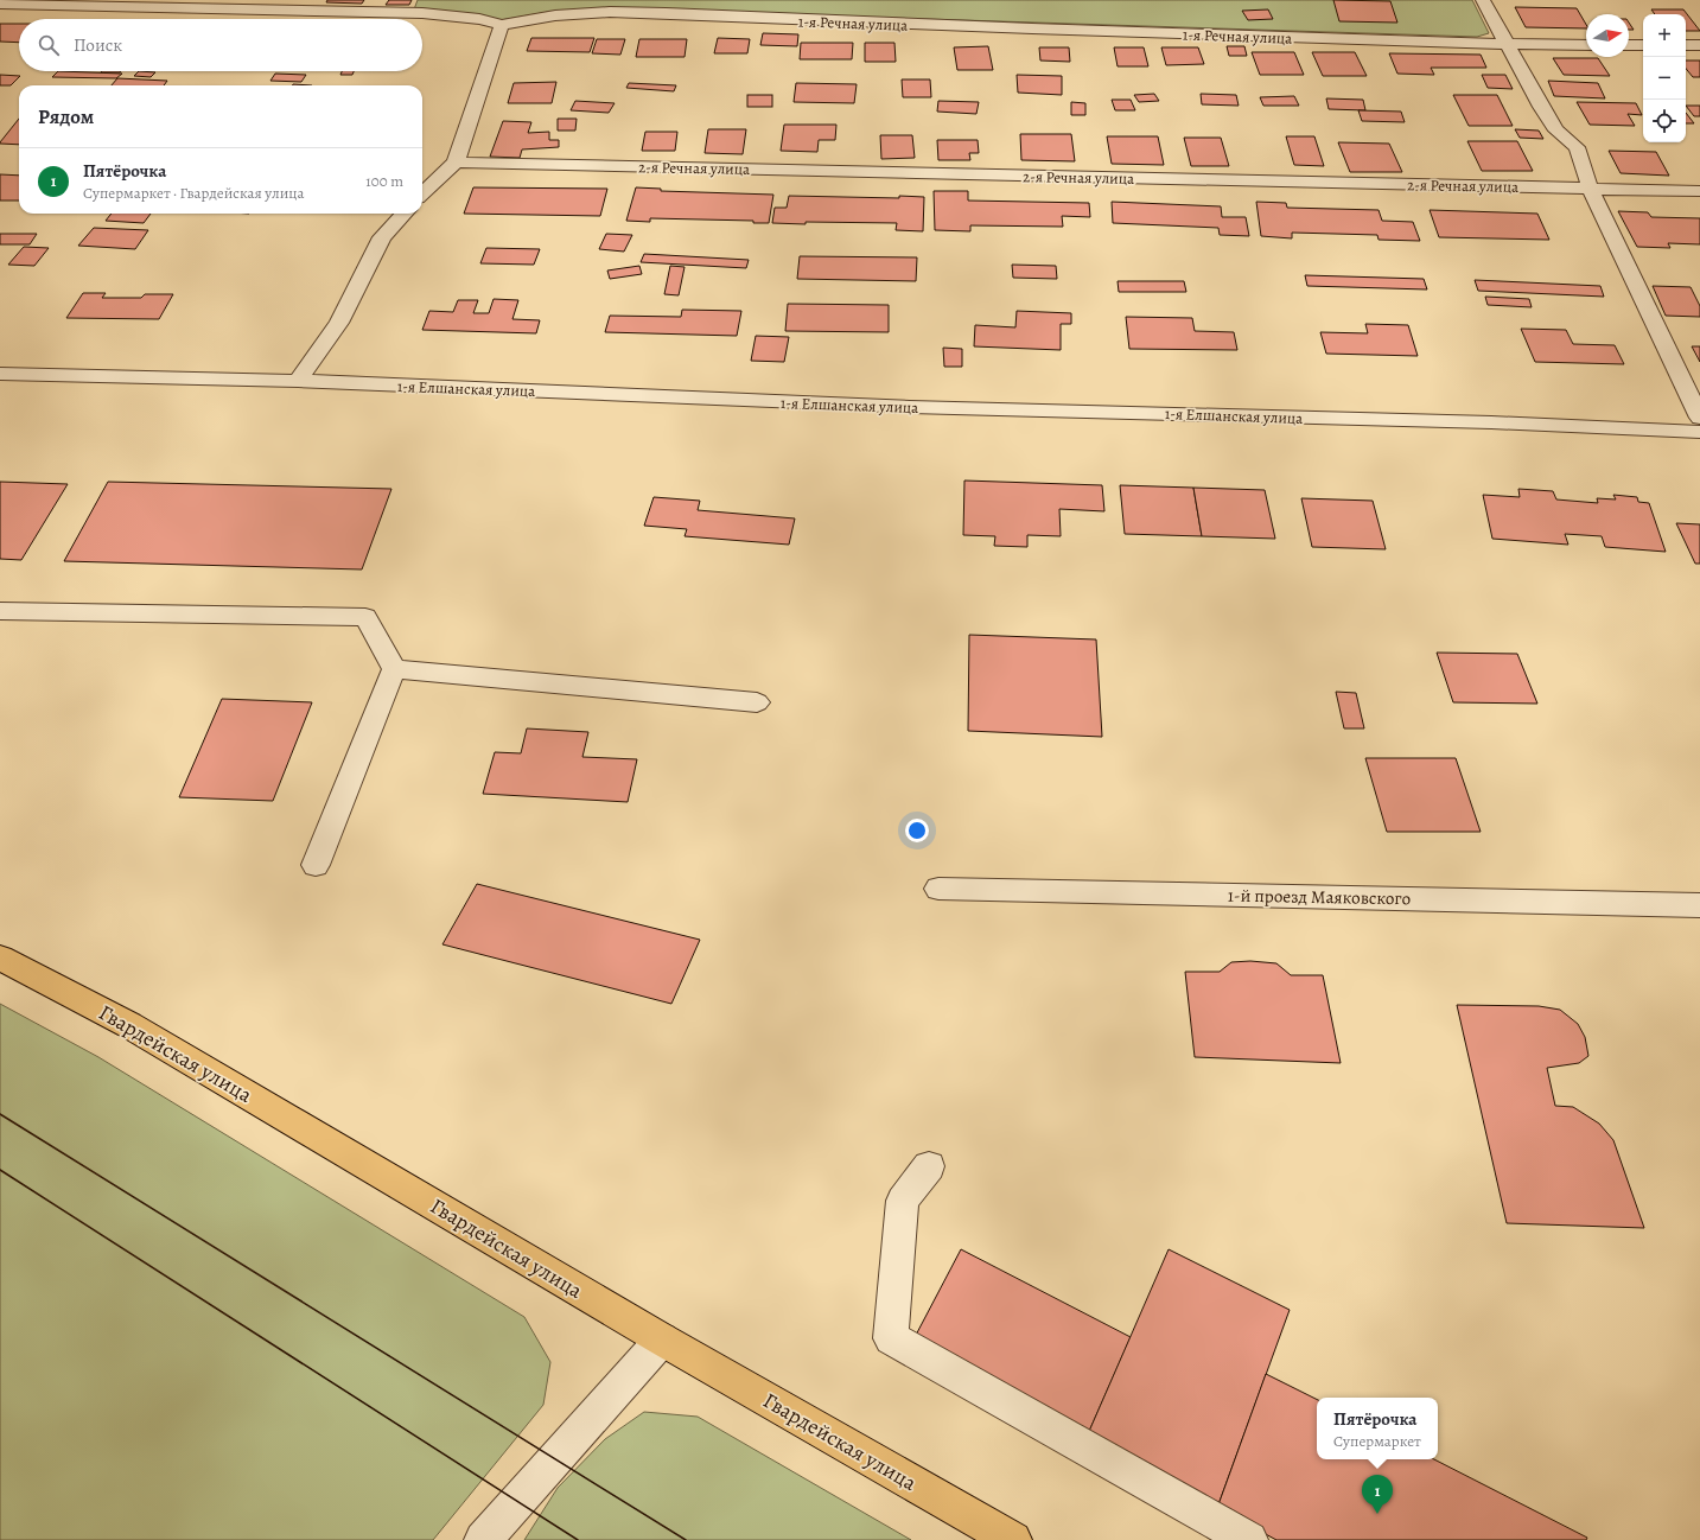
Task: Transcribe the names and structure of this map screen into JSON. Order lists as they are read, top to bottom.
{
  "streets": {
    "main road": ["Гвардейская улица"],
    "street": [
      "1-я Речная улица",
      "2-я Речная улица",
      "1-я Елшанская улица",
      "1-й проезд Маяковского"
    ]
  },
  "north": "right",
  "page": {
    "map_buttons": ["+", "−"],
    "search": "Поиск",
    "heading": "Рядом",
    "list": [
      {
        "mark": "1",
        "name": "Пятёрочка",
        "note": "Супермаркет · Гвардейская улица",
        "value": "100 m"
      }
    ],
    "popup": ["Пятёрочка", "Супермаркет"],
    "pins": "1"
  }
}
